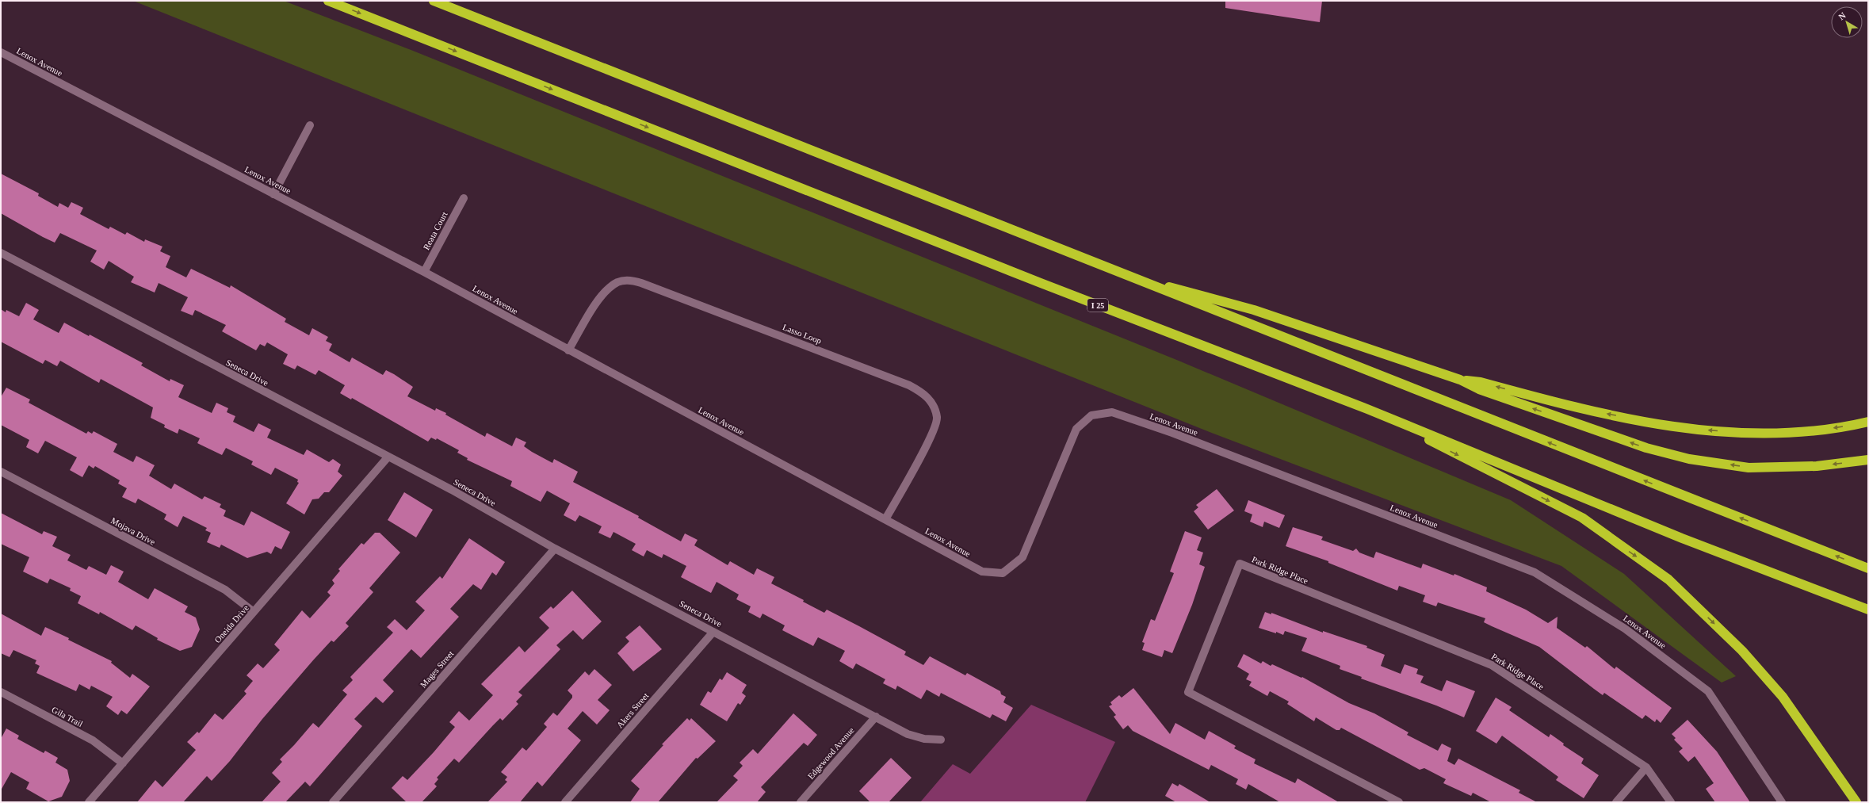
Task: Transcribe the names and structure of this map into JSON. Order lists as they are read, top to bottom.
{
  "streets": {
    "highway": ["I 25"],
    "street": [
      "Lenox Avenue",
      "Reata Court",
      "Lasso Loop",
      "Seneca Drive",
      "Mojava Drive",
      "Park Ridge Place",
      "Oneida Drive",
      "Mages Street",
      "Akers Street",
      "Gila Trail",
      "Edgewood Avenue"
    ]
  },
  "crossings": [
    ["Lenox Avenue", "Reata Court"],
    ["Lenox Avenue", "Lasso Loop"],
    ["Seneca Drive", "Oneida Drive"],
    ["Seneca Drive", "Mages Street"],
    ["Seneca Drive", "Akers Street"],
    ["Seneca Drive", "Edgewood Avenue"],
    ["Mojava Drive", "Oneida Drive"],
    ["Oneida Drive", "Gila Trail"]
  ],
  "north": "top left"
}
